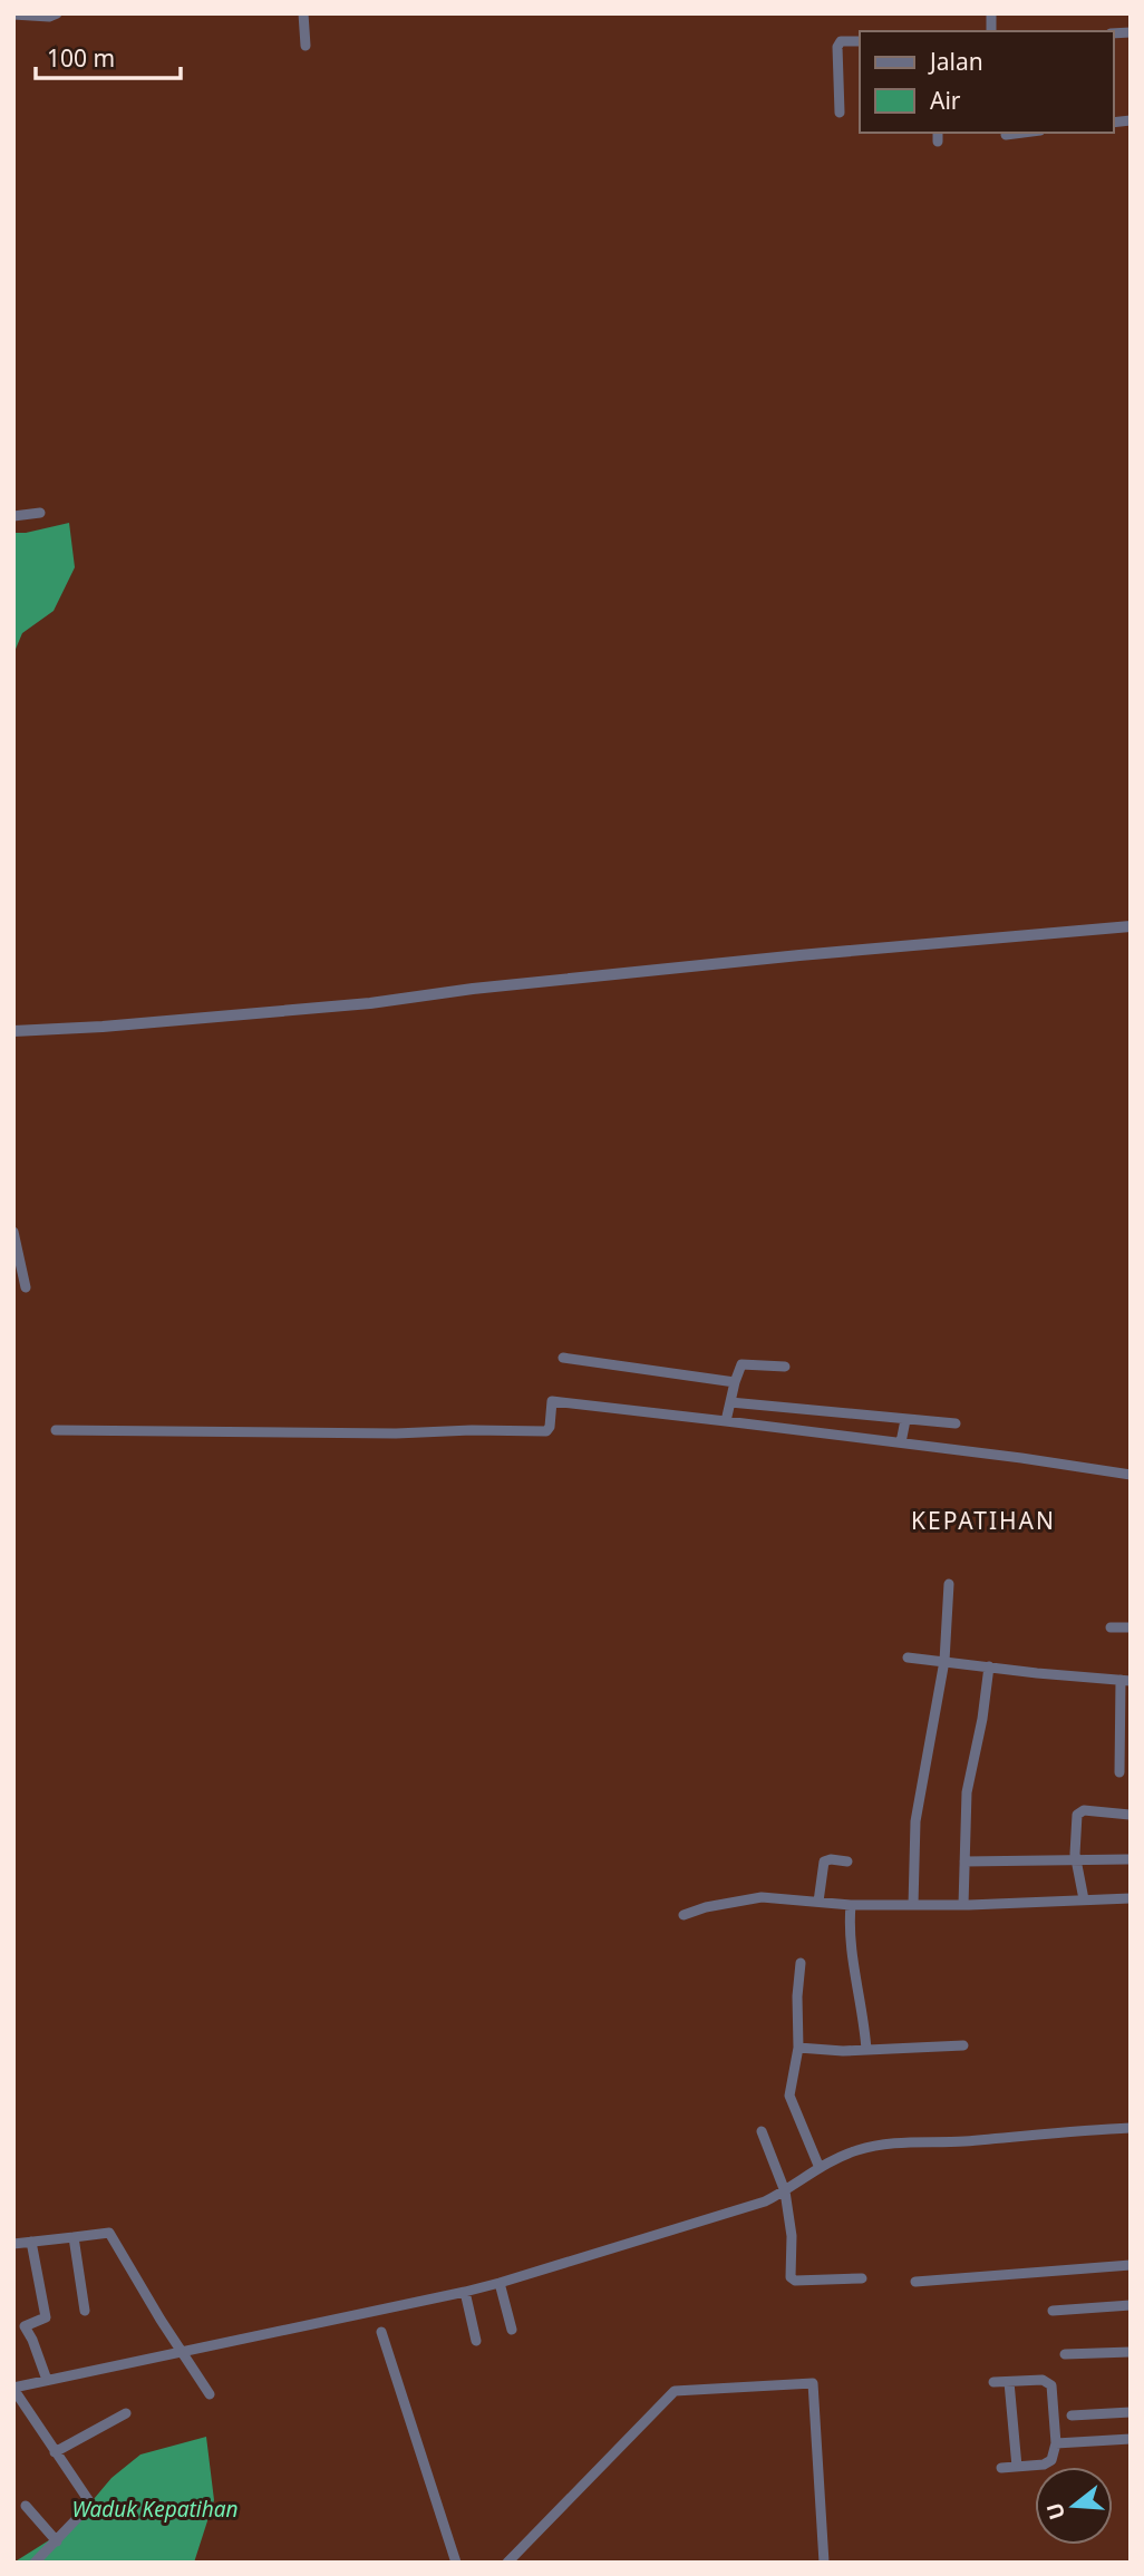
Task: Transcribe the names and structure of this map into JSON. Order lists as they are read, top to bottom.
{
  "districts": ["KEPATIHAN"],
  "water": ["Waduk Kepatihan"],
  "legend": ["Jalan", "Air"],
  "scale_bar": "100 m",
  "north": "left"
}
